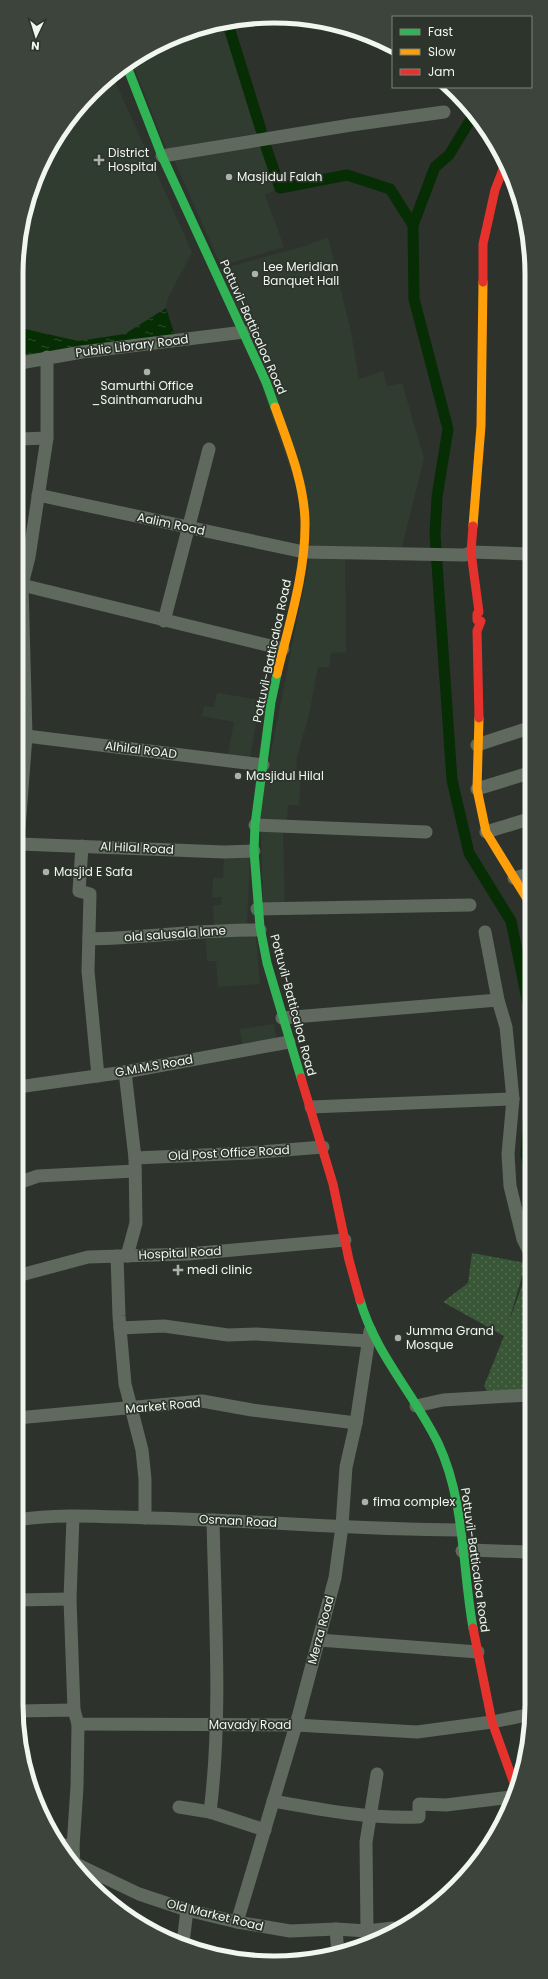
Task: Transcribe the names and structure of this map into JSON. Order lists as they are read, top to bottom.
{
  "streets": {
    "main road": ["Pottuvil-Batticaloa Road"],
    "street": [
      "Public Library Road",
      "Aalim Road",
      "Alhilal ROAD",
      "Al Hilal Road",
      "old salusala lane",
      "G.M.M.S Road",
      "Old Post Office Road",
      "Hospital Road",
      "Market Road",
      "Osman Road",
      "Merza Road",
      "Mavady Road",
      "Old Market Road"
    ]
  },
  "crossings": [
    ["Pottuvil-Batticaloa Road", "Public Library Road"],
    ["Pottuvil-Batticaloa Road", "Aalim Road"],
    ["Pottuvil-Batticaloa Road", "Alhilal ROAD"],
    ["Pottuvil-Batticaloa Road", "Al Hilal Road"],
    ["Pottuvil-Batticaloa Road", "old salusala lane"],
    ["Pottuvil-Batticaloa Road", "G.M.M.S Road"],
    ["Pottuvil-Batticaloa Road", "Old Post Office Road"],
    ["Pottuvil-Batticaloa Road", "Hospital Road"],
    ["Pottuvil-Batticaloa Road", "Osman Road"],
    ["Pottuvil-Batticaloa Road", "Merza Road"],
    ["Pottuvil-Batticaloa Road", "Mavady Road"],
    ["Market Road", "Merza Road"],
    ["Osman Road", "Merza Road"],
    ["Merza Road", "Mavady Road"],
    ["Merza Road", "Old Market Road"]
  ],
  "places": {
    "health": ["District Hospital", "medi clinic"],
    "other": [
      "Masjidul Falah",
      "Lee Meridian Banquet Hall",
      "Samurthi Office _Sainthamarudhu",
      "Masjidul Hilal",
      "Masjid E Safa",
      "Jumma Grand Mosque",
      "fima complex"
    ]
  },
  "legend": ["Fast", "Slow", "Jam"],
  "north": "bottom"
}
